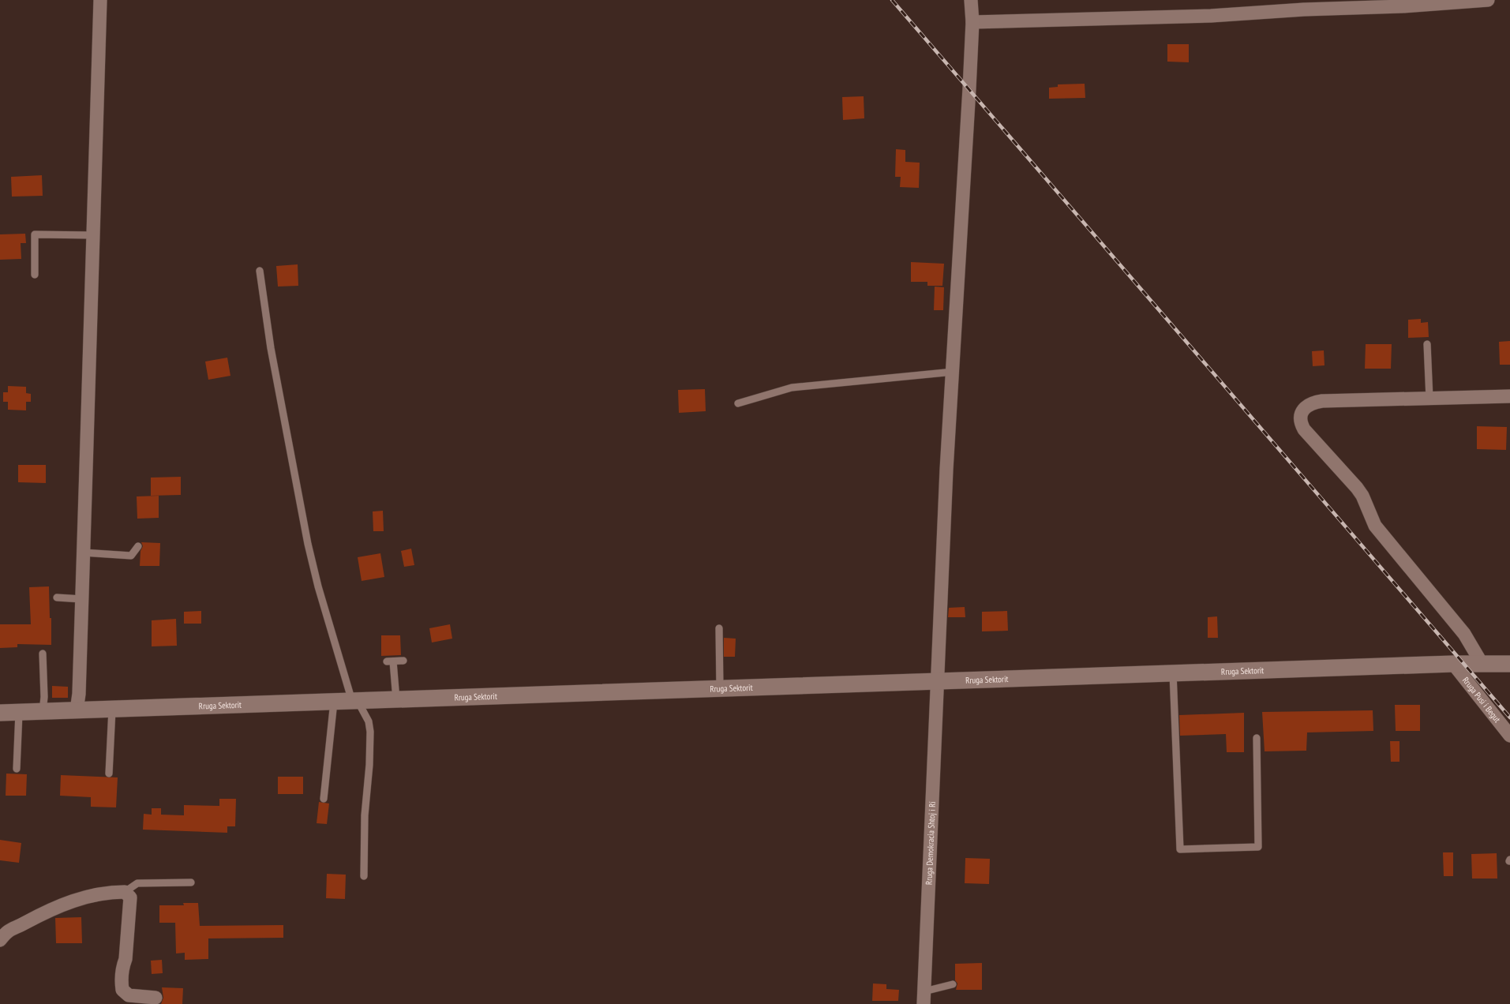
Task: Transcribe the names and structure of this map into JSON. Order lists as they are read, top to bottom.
{
  "streets": {
    "street": ["Rruga Sektorit", "Rruga Pusi i Begut", "Rruga Demokracia Shtoj i Ri"]
  },
  "crossings": [
    ["Rruga Sektorit", "Rruga Pusi i Begut"],
    ["Rruga Sektorit", "Rruga Demokracia Shtoj i Ri"]
  ]
}
